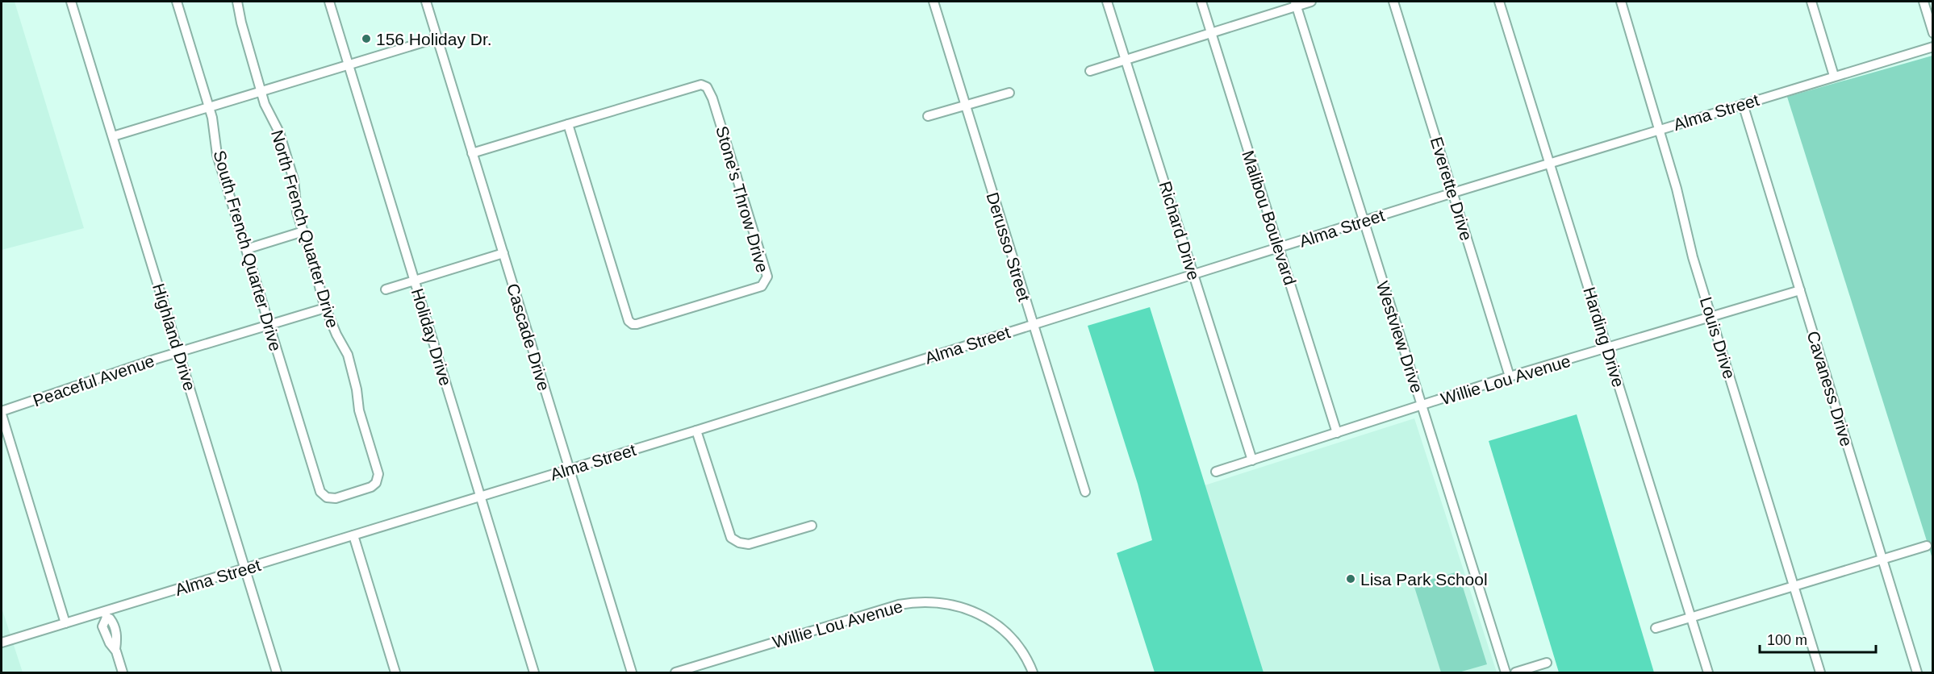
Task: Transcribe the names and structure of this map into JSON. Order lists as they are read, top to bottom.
{
  "streets": {
    "street": [
      "Alma Street",
      "Everette Drive",
      "Stone's Throw Drive",
      "Malibou Boulevard",
      "North French Quarter Drive",
      "Richard Drive",
      "Derusso Street",
      "South French Quarter Drive",
      "Highland Drive",
      "Holiday Drive",
      "Cascade Drive",
      "Westview Drive",
      "Harding Drive",
      "Louis Drive",
      "Willie Lou Avenue",
      "Peaceful Avenue",
      "Cavaness Drive"
    ]
  },
  "crossings": [
    ["Alma Street", "Everette Drive"],
    ["Alma Street", "Malibou Boulevard"],
    ["Alma Street", "Richard Drive"],
    ["Alma Street", "Derusso Street"],
    ["Alma Street", "Highland Drive"],
    ["Alma Street", "Holiday Drive"],
    ["Alma Street", "Cascade Drive"],
    ["Alma Street", "Westview Drive"],
    ["Alma Street", "Harding Drive"],
    ["Alma Street", "Louis Drive"],
    ["Alma Street", "Cavaness Drive"],
    ["Everette Drive", "Willie Lou Avenue"],
    ["Stone's Throw Drive", "Cascade Drive"],
    ["Malibou Boulevard", "Willie Lou Avenue"],
    ["North French Quarter Drive", "South French Quarter Drive"],
    ["North French Quarter Drive", "Peaceful Avenue"],
    ["Richard Drive", "Willie Lou Avenue"],
    ["South French Quarter Drive", "Peaceful Avenue"],
    ["Highland Drive", "Peaceful Avenue"],
    ["Westview Drive", "Willie Lou Avenue"],
    ["Harding Drive", "Willie Lou Avenue"],
    ["Louis Drive", "Willie Lou Avenue"],
    ["Willie Lou Avenue", "Cavaness Drive"]
  ],
  "places": ["156 Holiday Dr.", "Lisa Park School"],
  "scale_bar": "100 m"
}
